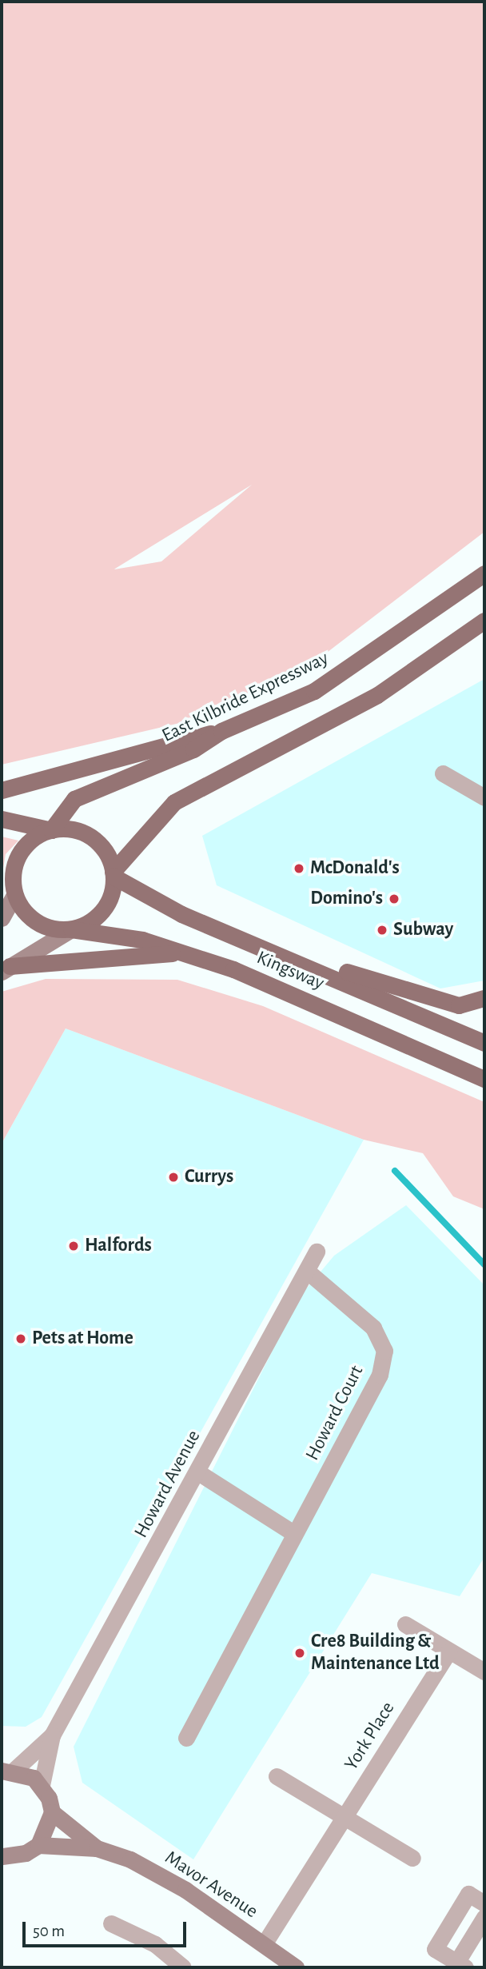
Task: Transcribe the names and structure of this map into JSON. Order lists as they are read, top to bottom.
{
  "streets": {
    "main road": ["East Kilbride Expressway", "Kingsway"],
    "street": [
      "Howard Court",
      "Howard Avenue",
      "York Place",
      "Mavor Avenue"
    ]
  },
  "crossings": [
    ["East Kilbride Expressway", "Kingsway"],
    ["Howard Court", "Howard Avenue"],
    ["York Place", "Mavor Avenue"]
  ],
  "places": [
    "McDonald's",
    "Domino's",
    "Subway",
    "Currys",
    "Halfords",
    "Pets at Home",
    "Cre8 Building & Maintenance Ltd"
  ],
  "scale_bar": "50 m"
}
